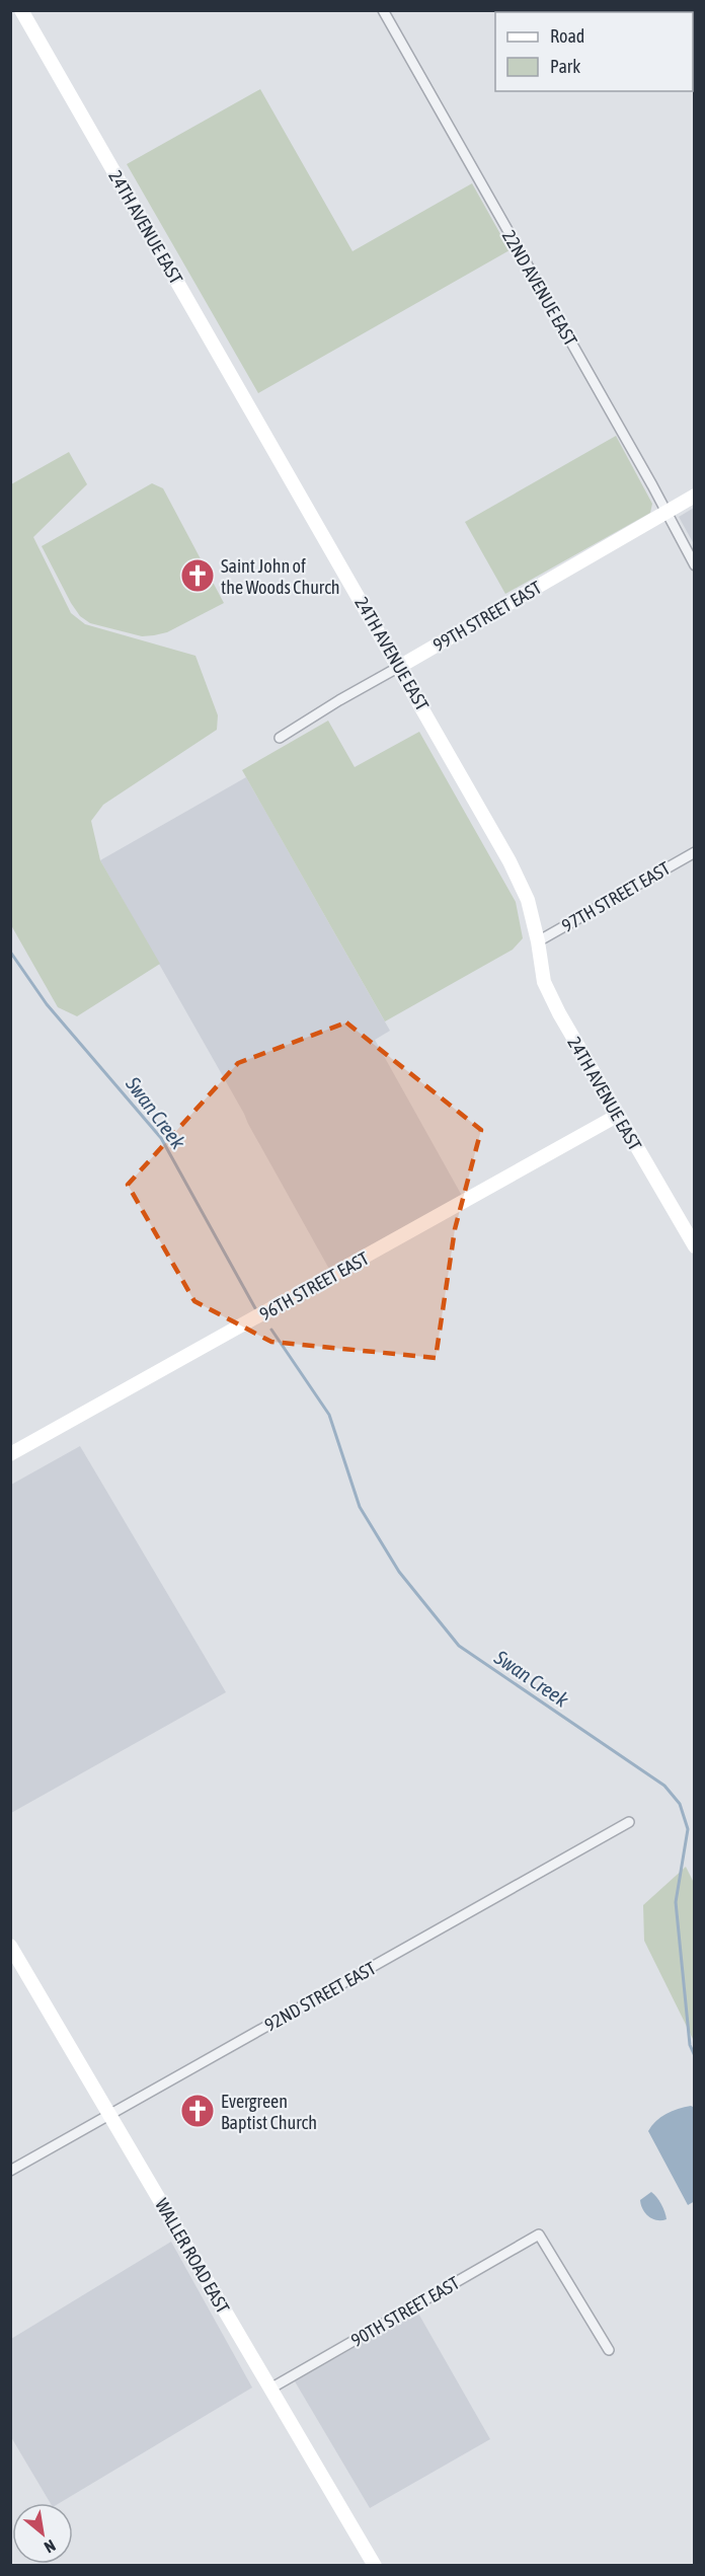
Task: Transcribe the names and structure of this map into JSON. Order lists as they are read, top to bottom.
{
  "streets": {
    "street": [
      "24TH AVENUE EAST",
      "22ND AVENUE EAST",
      "99TH STREET EAST",
      "97TH STREET EAST",
      "96TH STREET EAST",
      "92ND STREET EAST",
      "WALLER ROAD EAST",
      "90TH STREET EAST"
    ]
  },
  "crossings": [
    ["24TH AVENUE EAST", "99TH STREET EAST"],
    ["24TH AVENUE EAST", "97TH STREET EAST"],
    ["24TH AVENUE EAST", "96TH STREET EAST"],
    ["22ND AVENUE EAST", "99TH STREET EAST"],
    ["92ND STREET EAST", "WALLER ROAD EAST"],
    ["WALLER ROAD EAST", "90TH STREET EAST"]
  ],
  "water": ["Swan Creek"],
  "places": {
    "church": ["Saint John of the Woods Church", "Evergreen Baptist Church"]
  },
  "legend": ["Road", "Park"],
  "north": "bottom right"
}
